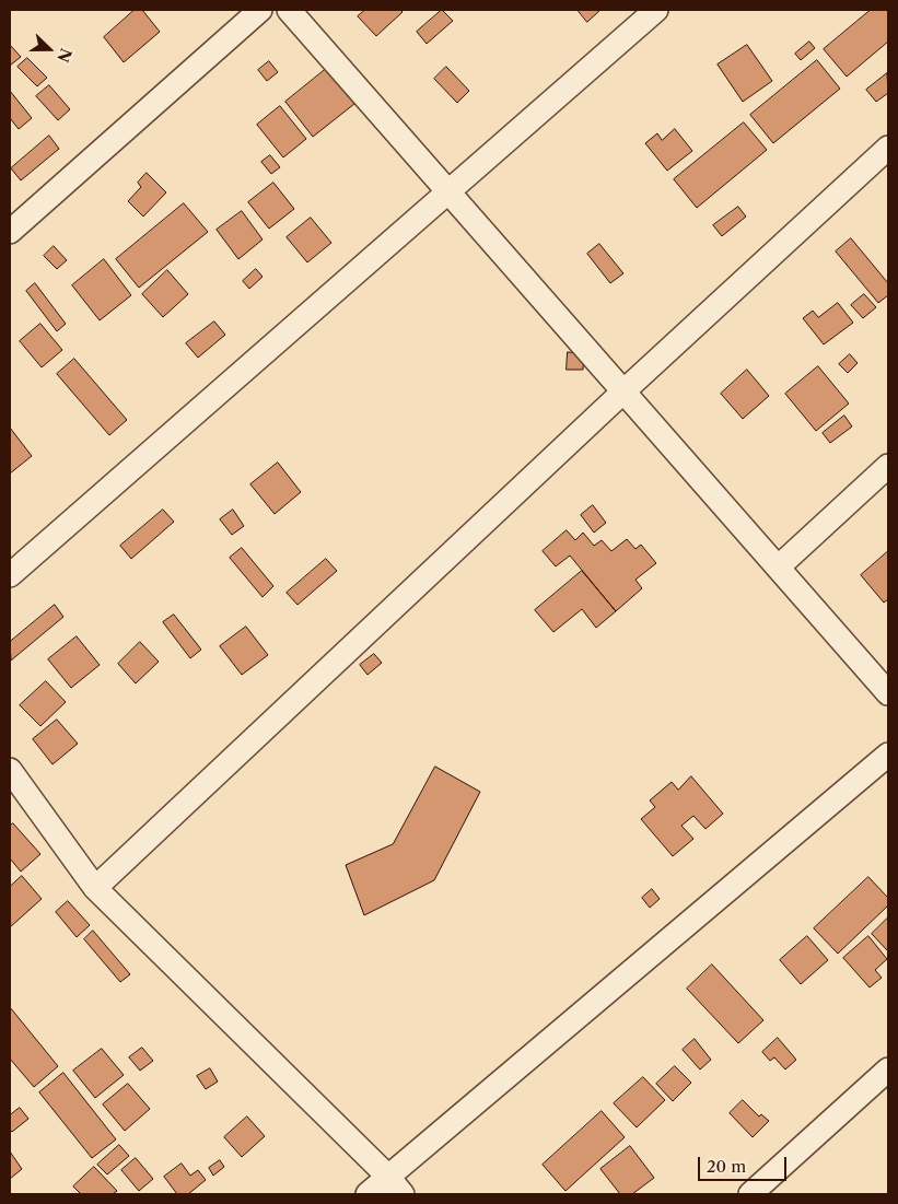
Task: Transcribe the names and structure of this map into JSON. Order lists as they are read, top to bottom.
{
  "scale_bar": "20 m",
  "north": "right"
}
